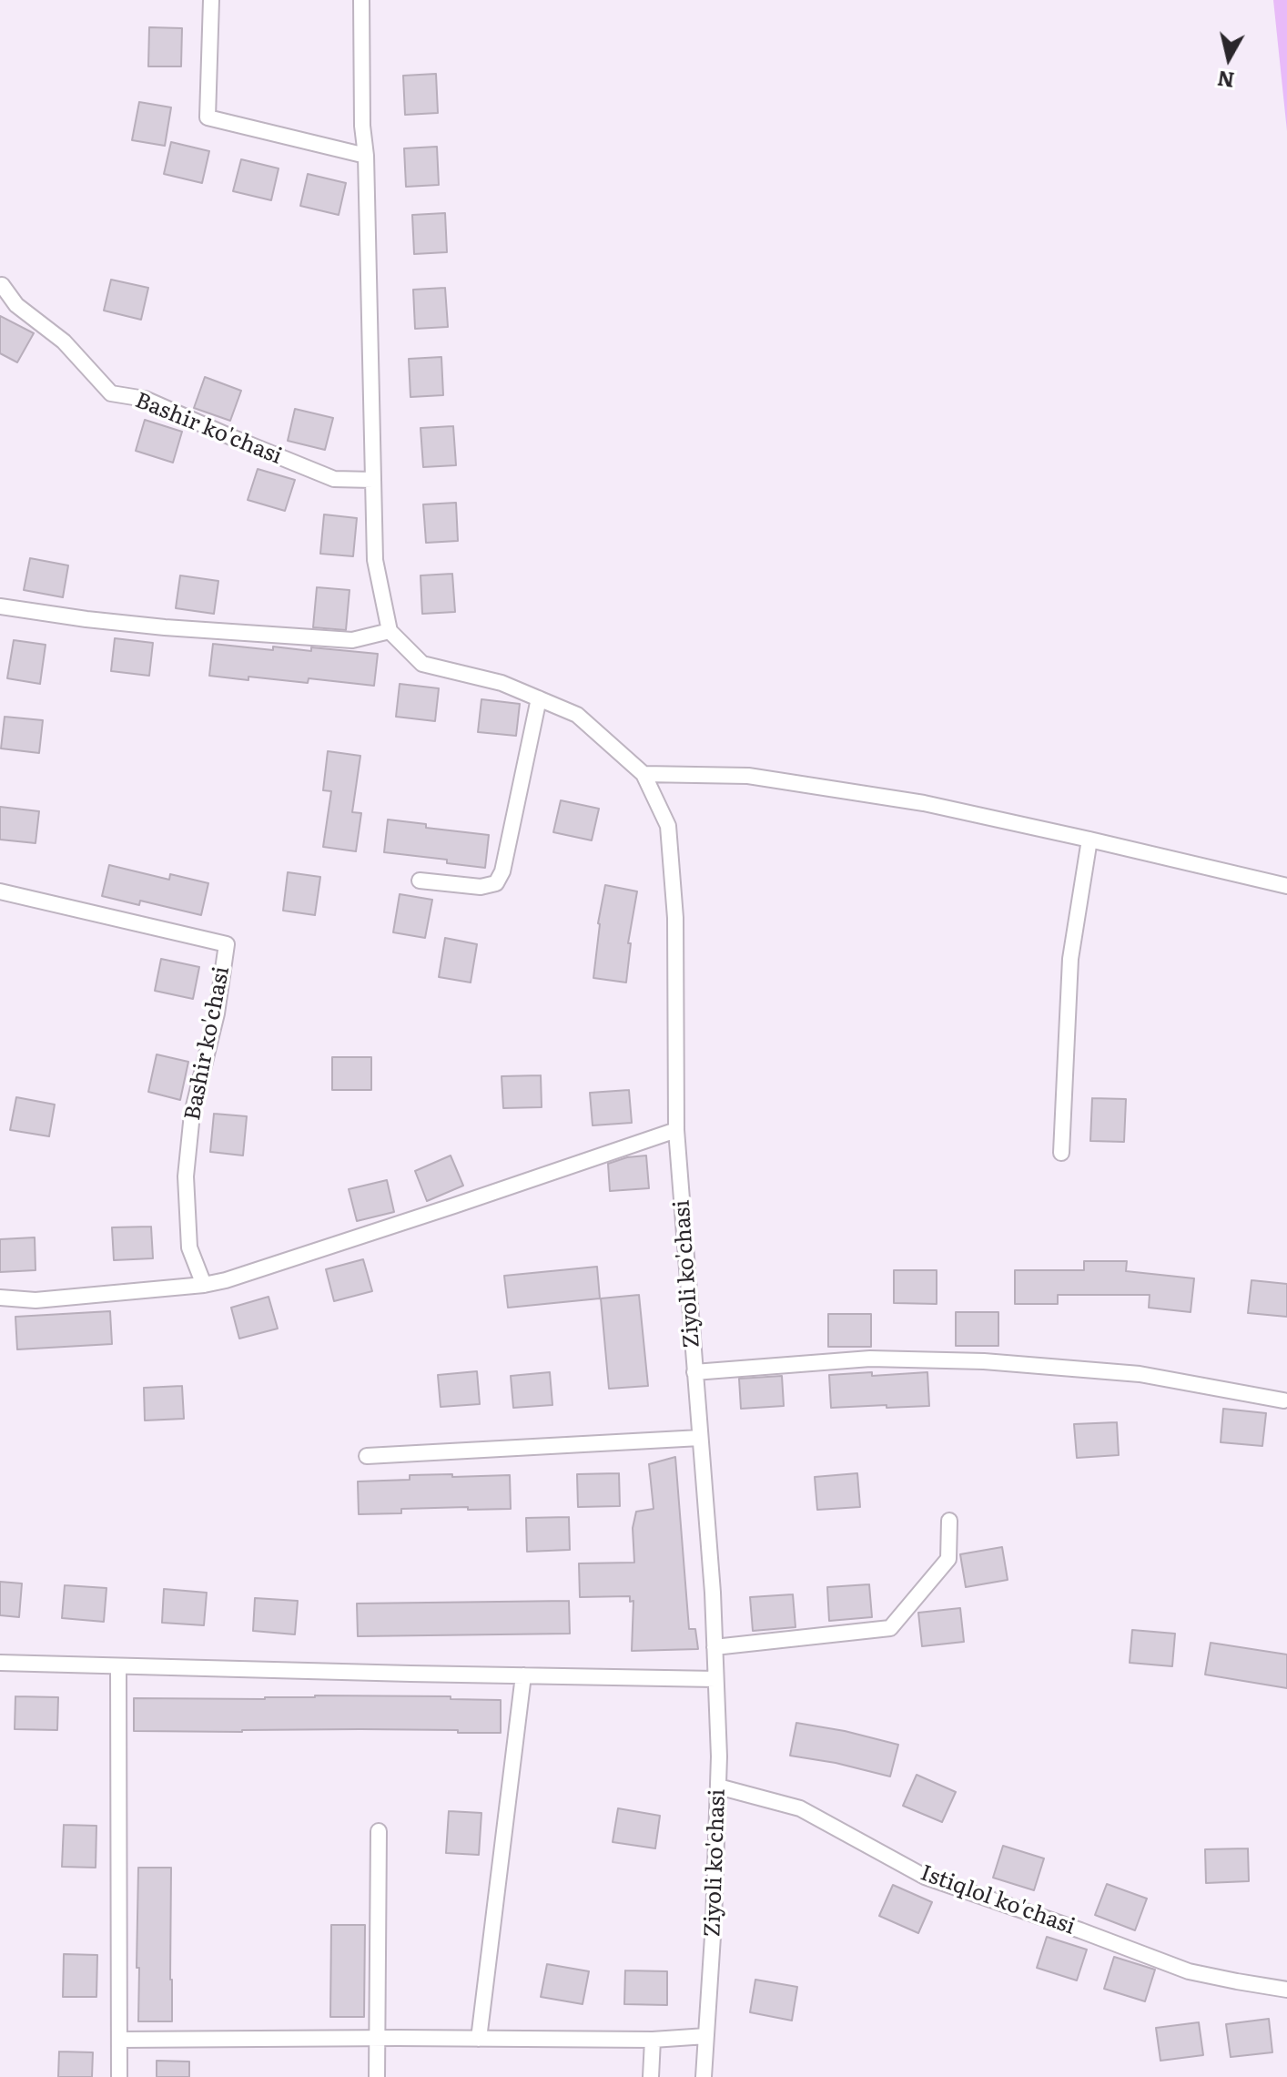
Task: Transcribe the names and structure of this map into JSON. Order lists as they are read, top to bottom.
{
  "streets": {
    "street": ["Bashir ko'chasi", "Ziyoli ko'chasi", "Istiqlol ko'chasi"]
  },
  "crossings": [
    ["Ziyoli ko'chasi", "Istiqlol ko'chasi"]
  ],
  "north": "bottom"
}
